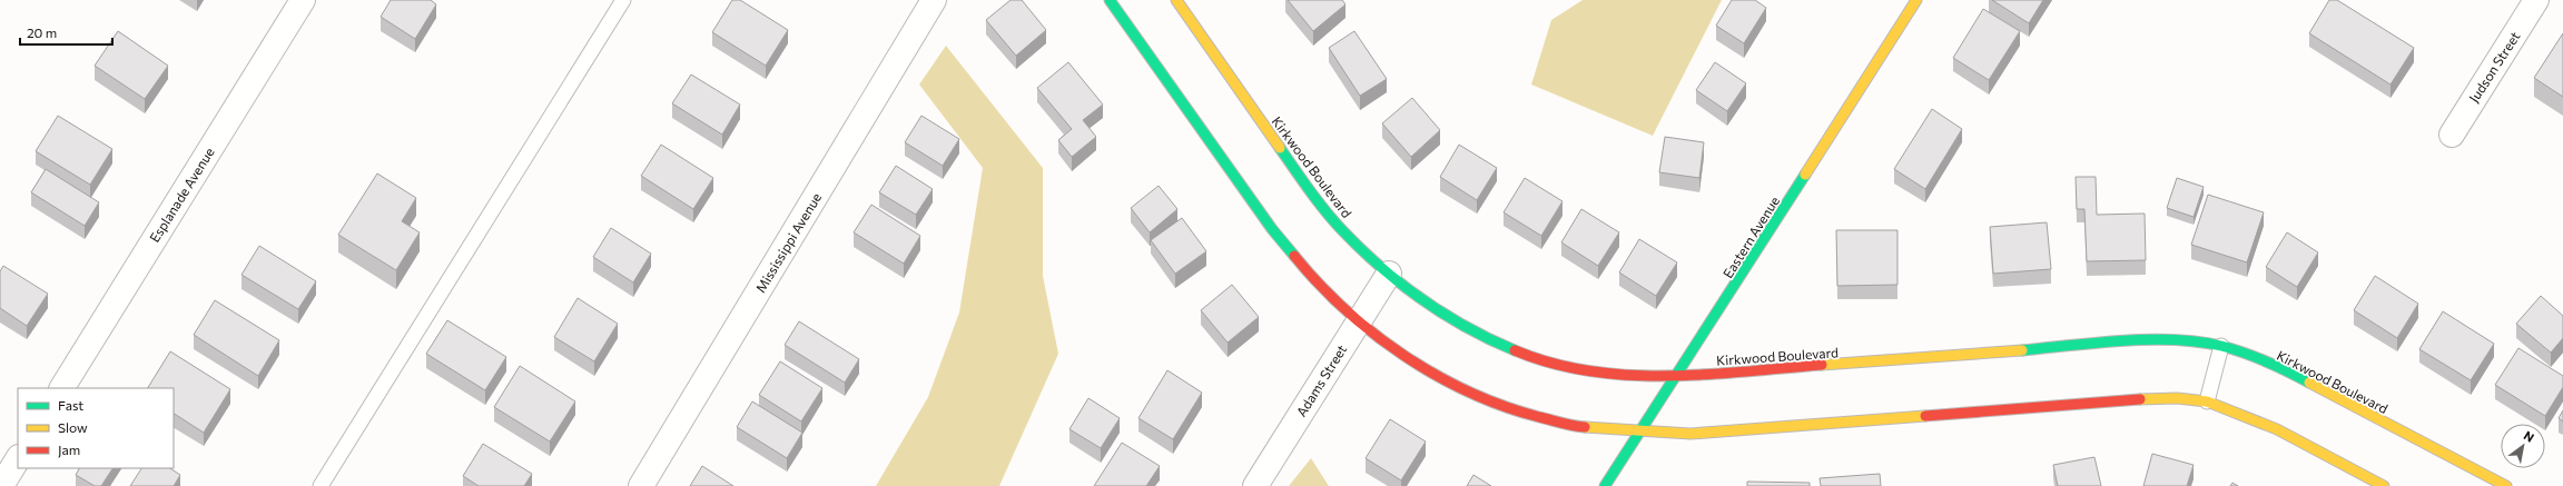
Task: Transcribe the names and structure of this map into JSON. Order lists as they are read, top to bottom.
{
  "streets": {
    "street": [
      "Judson Street",
      "Kirkwood Boulevard",
      "Esplanade Avenue",
      "Eastern Avenue",
      "Mississippi Avenue",
      "Adams Street"
    ]
  },
  "crossings": [
    ["Kirkwood Boulevard", "Eastern Avenue"],
    ["Kirkwood Boulevard", "Adams Street"]
  ],
  "legend": ["Fast", "Slow", "Jam"],
  "scale_bar": "20 m",
  "north": "top right"
}
